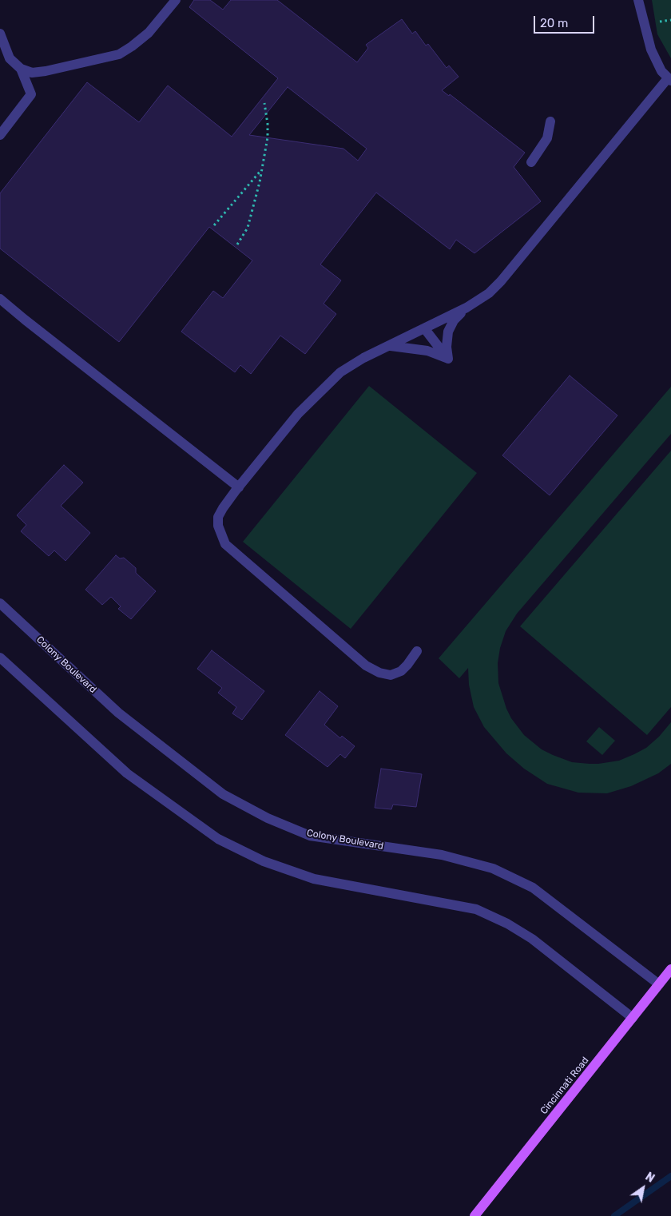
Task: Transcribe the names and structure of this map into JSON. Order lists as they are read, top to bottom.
{
  "streets": {
    "main road": ["Cincinnati Road"],
    "street": ["Colony Boulevard"]
  },
  "crossings": [
    ["Colony Boulevard", "Cincinnati Road"]
  ],
  "scale_bar": "20 m",
  "north": "top right"
}
